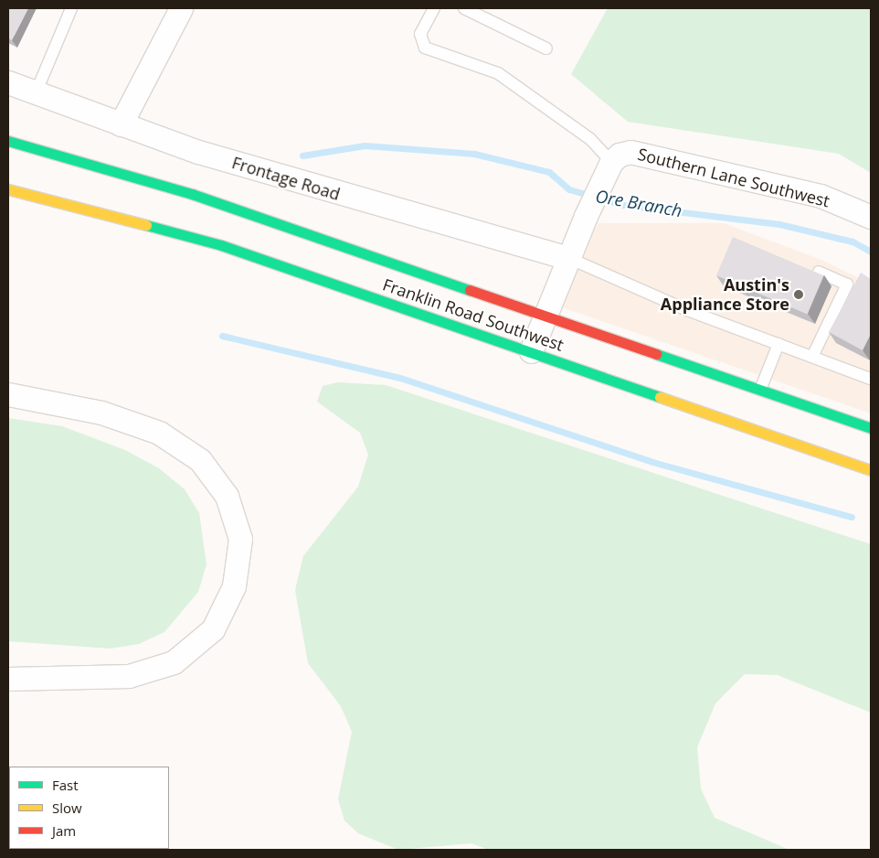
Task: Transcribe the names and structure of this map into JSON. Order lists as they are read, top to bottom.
{
  "streets": {
    "highway": ["Franklin Road Southwest"],
    "street": ["Southern Lane Southwest", "Frontage Road"]
  },
  "water": ["Ore Branch"],
  "places": ["Austin's Appliance Store"],
  "legend": ["Fast", "Slow", "Jam"]
}
